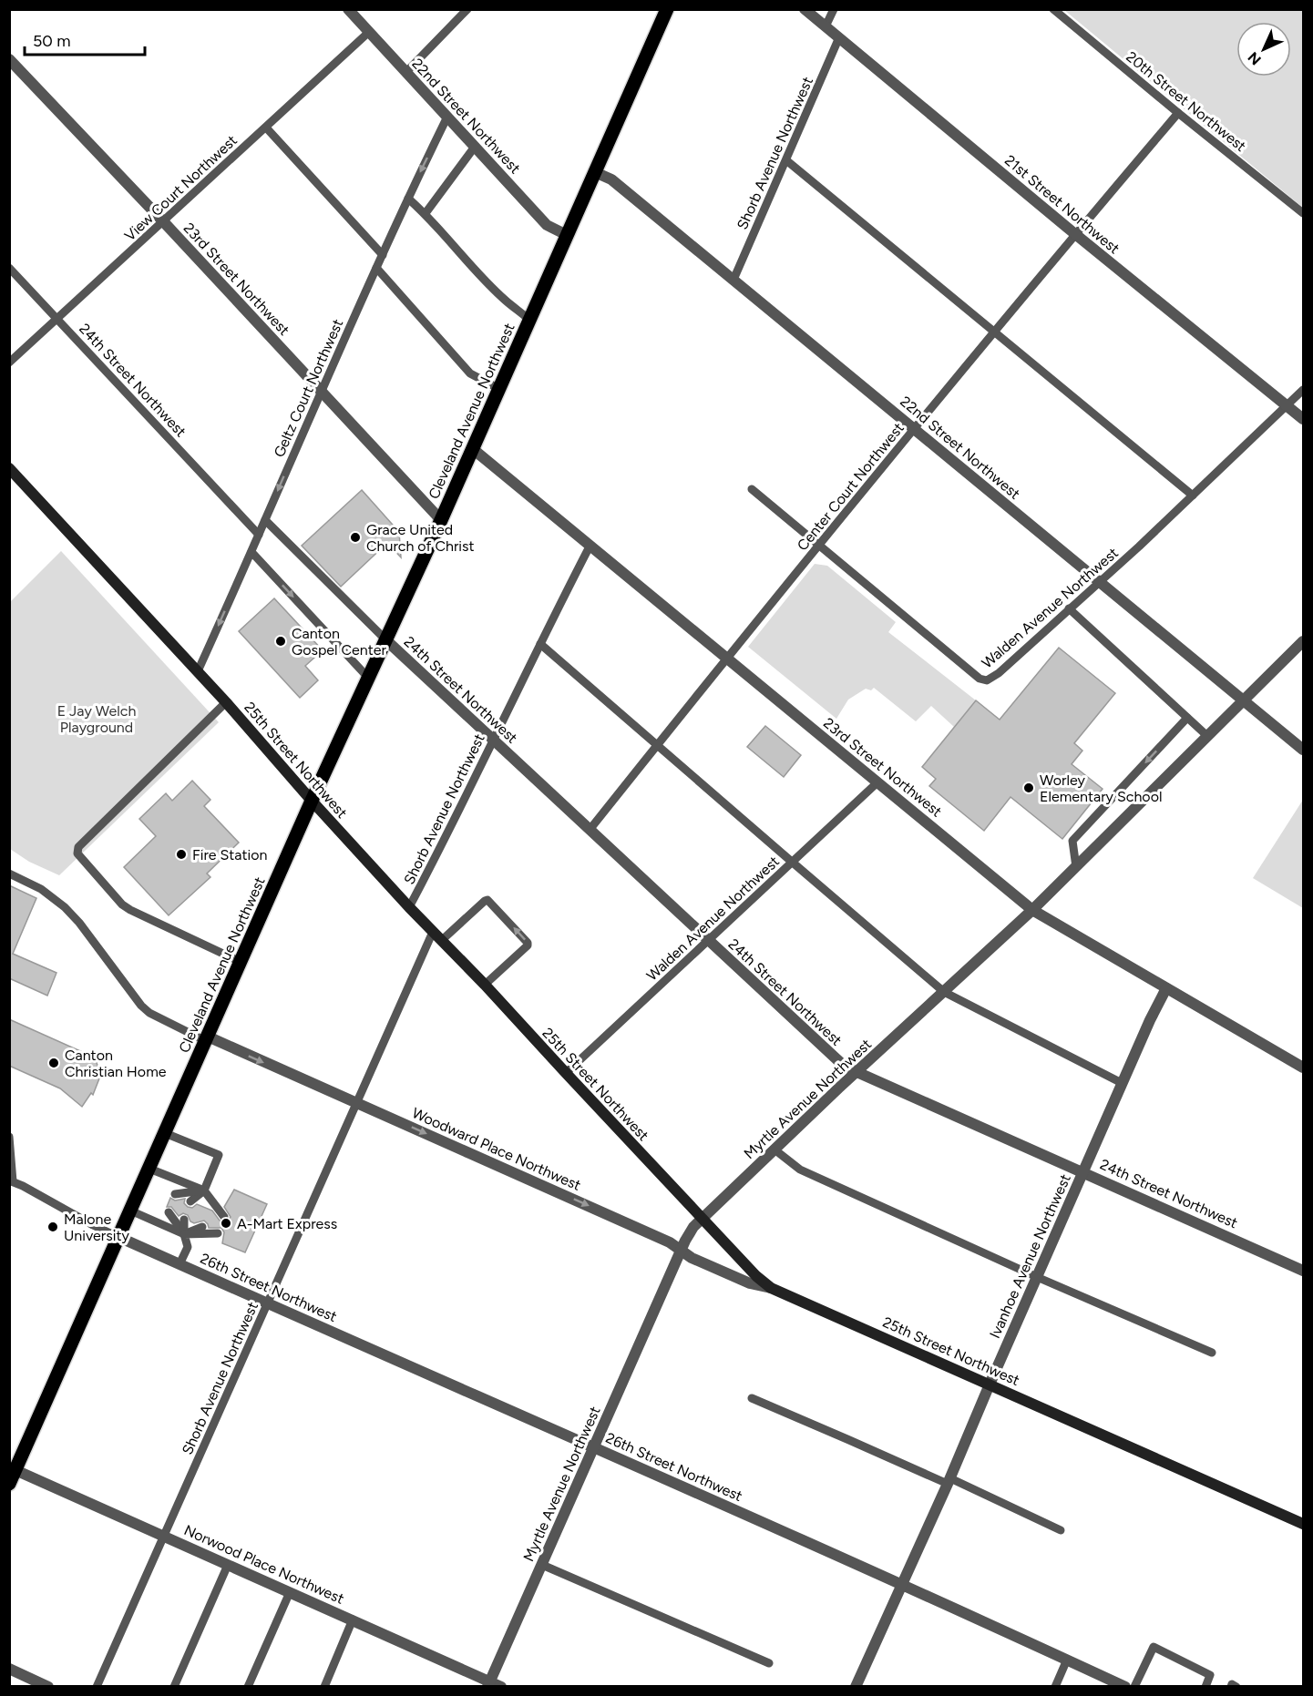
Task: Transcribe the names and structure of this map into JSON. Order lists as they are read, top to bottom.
{
  "streets": {
    "main road": ["Cleveland Avenue Northwest"],
    "street": [
      "22nd Street Northwest",
      "21st Street Northwest",
      "23rd Street Northwest",
      "24th Street Northwest",
      "25th Street Northwest",
      "Myrtle Avenue Northwest",
      "Woodward Place Northwest",
      "Ivanhoe Avenue Northwest",
      "26th Street Northwest",
      "Norwood Place Northwest"
    ],
    "lane": [
      "20th Street Northwest",
      "Shorb Avenue Northwest",
      "View Court Northwest",
      "Geltz Court Northwest",
      "Center Court Northwest",
      "Walden Avenue Northwest"
    ]
  },
  "crossings": [
    ["20th Street Northwest", "Center Court Northwest"],
    ["22nd Street Northwest", "Shorb Avenue Northwest"],
    ["22nd Street Northwest", "View Court Northwest"],
    ["22nd Street Northwest", "Geltz Court Northwest"],
    ["22nd Street Northwest", "Cleveland Avenue Northwest"],
    ["22nd Street Northwest", "Center Court Northwest"],
    ["22nd Street Northwest", "Walden Avenue Northwest"],
    ["22nd Street Northwest", "Myrtle Avenue Northwest"],
    ["Shorb Avenue Northwest", "21st Street Northwest"],
    ["Shorb Avenue Northwest", "23rd Street Northwest"],
    ["Shorb Avenue Northwest", "24th Street Northwest"],
    ["Shorb Avenue Northwest", "25th Street Northwest"],
    ["Shorb Avenue Northwest", "Woodward Place Northwest"],
    ["Shorb Avenue Northwest", "26th Street Northwest"],
    ["Shorb Avenue Northwest", "Norwood Place Northwest"],
    ["View Court Northwest", "23rd Street Northwest"],
    ["View Court Northwest", "24th Street Northwest"],
    ["21st Street Northwest", "Center Court Northwest"],
    ["21st Street Northwest", "Walden Avenue Northwest"],
    ["23rd Street Northwest", "Geltz Court Northwest"],
    ["23rd Street Northwest", "Cleveland Avenue Northwest"],
    ["23rd Street Northwest", "Center Court Northwest"],
    ["23rd Street Northwest", "Walden Avenue Northwest"],
    ["23rd Street Northwest", "Myrtle Avenue Northwest"],
    ["23rd Street Northwest", "Ivanhoe Avenue Northwest"],
    ["24th Street Northwest", "Geltz Court Northwest"],
    ["24th Street Northwest", "Cleveland Avenue Northwest"],
    ["24th Street Northwest", "Center Court Northwest"],
    ["24th Street Northwest", "Walden Avenue Northwest"],
    ["24th Street Northwest", "Myrtle Avenue Northwest"],
    ["24th Street Northwest", "Ivanhoe Avenue Northwest"],
    ["Geltz Court Northwest", "25th Street Northwest"],
    ["Cleveland Avenue Northwest", "25th Street Northwest"],
    ["Cleveland Avenue Northwest", "Woodward Place Northwest"],
    ["Cleveland Avenue Northwest", "26th Street Northwest"],
    ["Cleveland Avenue Northwest", "Norwood Place Northwest"],
    ["Center Court Northwest", "Walden Avenue Northwest"],
    ["Walden Avenue Northwest", "25th Street Northwest"],
    ["25th Street Northwest", "Myrtle Avenue Northwest"],
    ["25th Street Northwest", "Woodward Place Northwest"],
    ["25th Street Northwest", "Ivanhoe Avenue Northwest"],
    ["Myrtle Avenue Northwest", "Woodward Place Northwest"],
    ["Myrtle Avenue Northwest", "26th Street Northwest"],
    ["Myrtle Avenue Northwest", "Norwood Place Northwest"],
    ["Ivanhoe Avenue Northwest", "26th Street Northwest"]
  ],
  "one_way": ["Geltz Court Northwest", "Woodward Place Northwest"],
  "parks": ["E Jay Welch Playground"],
  "places": [
    "Grace United Church of Christ",
    "Canton Gospel Center",
    "Worley Elementary School",
    "Fire Station",
    "Canton Christian Home",
    "A-Mart Express",
    "Malone University"
  ],
  "scale_bar": "50 m",
  "north": "bottom left"
}
